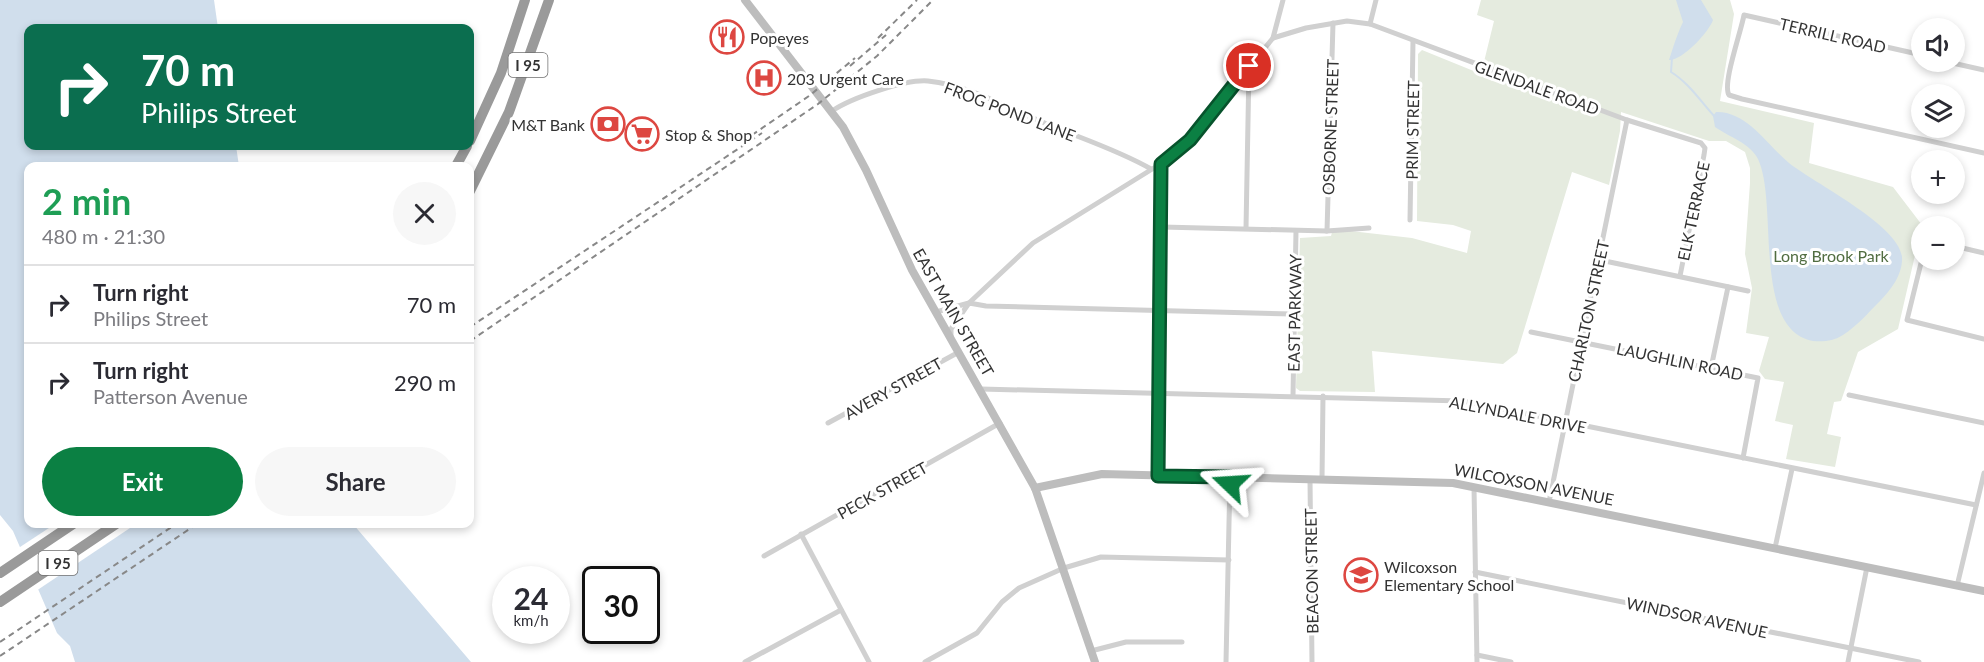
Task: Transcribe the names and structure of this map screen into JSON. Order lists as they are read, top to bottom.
{
  "streets": {
    "highway": ["I 95"],
    "street": [
      "TERRILL ROAD",
      "GLENDALE ROAD",
      "FROG POND LANE",
      "OSBORNE STREET",
      "PRIM STREET",
      "ELK TERRACE",
      "CHARLTON STREET",
      "EAST MAIN STREET",
      "EAST PARKWAY",
      "LAUGHLIN ROAD",
      "AVERY STREET",
      "ALLYNDALE DRIVE",
      "WILCOXSON AVENUE",
      "PECK STREET",
      "BEACON STREET",
      "WINDSOR AVENUE"
    ]
  },
  "crossings": [
    ["GLENDALE ROAD", "OSBORNE STREET"],
    ["GLENDALE ROAD", "PRIM STREET"],
    ["GLENDALE ROAD", "ELK TERRACE"],
    ["GLENDALE ROAD", "CHARLTON STREET"],
    ["FROG POND LANE", "EAST MAIN STREET"],
    ["CHARLTON STREET", "LAUGHLIN ROAD"],
    ["CHARLTON STREET", "ALLYNDALE DRIVE"],
    ["CHARLTON STREET", "WILCOXSON AVENUE"],
    ["EAST MAIN STREET", "AVERY STREET"],
    ["EAST MAIN STREET", "ALLYNDALE DRIVE"],
    ["EAST MAIN STREET", "WILCOXSON AVENUE"],
    ["EAST MAIN STREET", "PECK STREET"],
    ["EAST PARKWAY", "ALLYNDALE DRIVE"],
    ["LAUGHLIN ROAD", "ALLYNDALE DRIVE"],
    ["WILCOXSON AVENUE", "BEACON STREET"]
  ],
  "parks": ["Long Brook Park"],
  "places": {
    "restaurant": ["Popeyes"],
    "hospital": ["203 Urgent Care"],
    "bank": ["M&T Bank"],
    "supermarket": ["Stop & Shop"],
    "school or university": ["Wilcoxson Elementary School"]
  },
  "page": {
    "map_buttons": ["+", "−"],
    "turn": ["70 m", "Philips Street"],
    "heading": ["2 min", "480 m · 21:30"],
    "list": [
      {
        "name": "Turn right",
        "note": "Philips Street",
        "value": "70 m"
      },
      {
        "name": "Turn right",
        "note": "Patterson Avenue",
        "value": "290 m"
      }
    ],
    "buttons": ["Exit", "Share"],
    "speed": "24 km/h",
    "limit": "30"
  }
}
